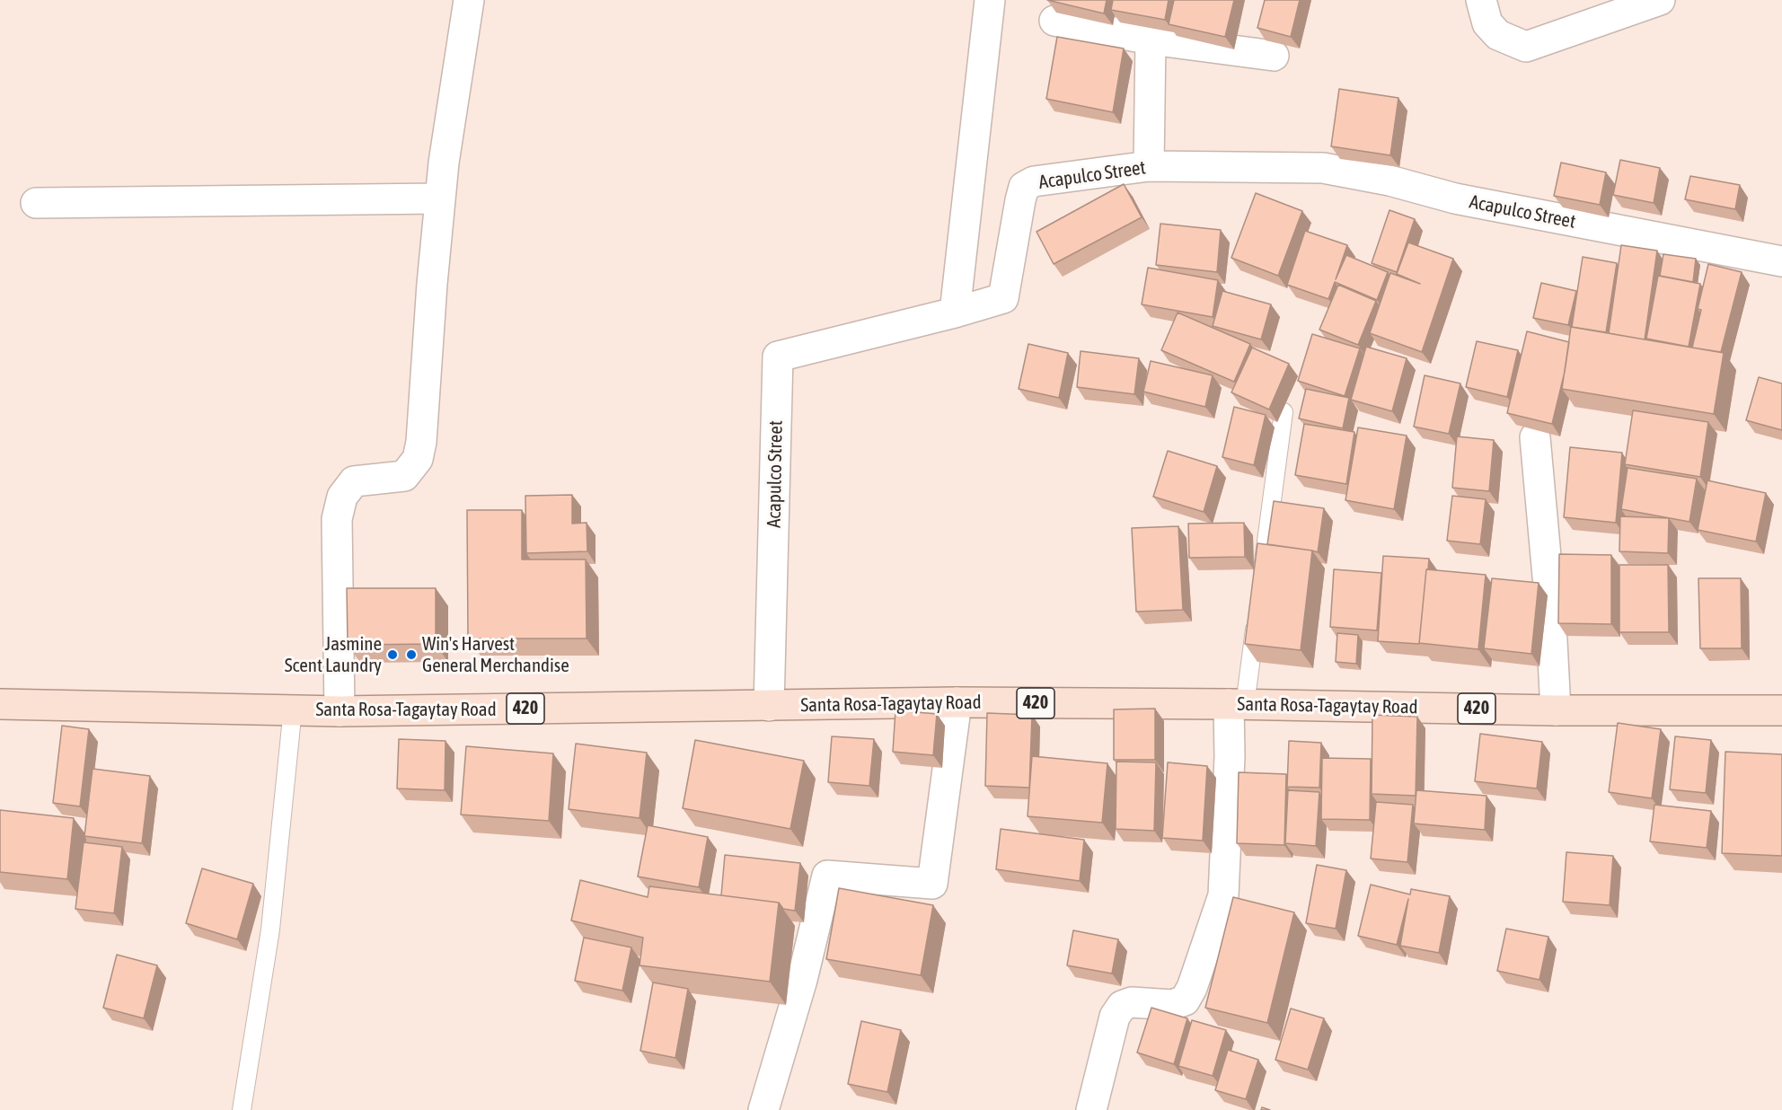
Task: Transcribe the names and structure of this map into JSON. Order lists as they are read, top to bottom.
{
  "streets": {
    "main road": ["420", "Santa Rosa-Tagaytay Road"],
    "street": ["Acapulco Street"]
  },
  "crossings": [
    ["Acapulco Street", "Santa Rosa-Tagaytay Road"]
  ],
  "places": ["Jasmine Scent Laundry", "Win's Harvest General Merchandise"]
}
